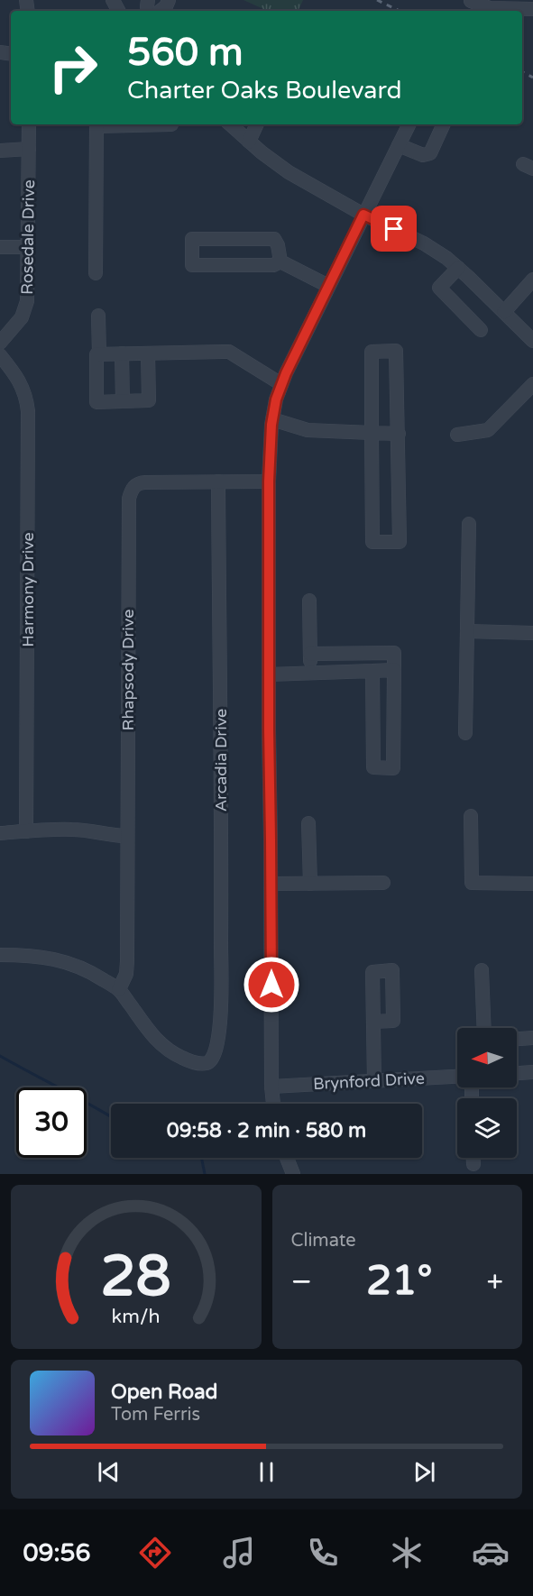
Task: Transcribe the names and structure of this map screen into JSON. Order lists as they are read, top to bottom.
{
  "streets": {
    "street": [
      "Rosedale Drive",
      "Harmony Drive",
      "Rhapsody Drive",
      "Arcadia Drive",
      "Brynford Drive"
    ]
  },
  "crossings": [
    ["Rhapsody Drive", "Arcadia Drive"]
  ],
  "north": "left",
  "page": {
    "turn": ["560 m", "Charter Oaks Boulevard"],
    "limit": "30",
    "trip": "09:58 · 2 min · 580 m",
    "tile": "Climate",
    "heat": ["−", "21°", "+"],
    "song": ["Open Road", "Tom Ferris"],
    "tabs": "09:56",
    "gauge": ["28", "km/h"]
  }
}
